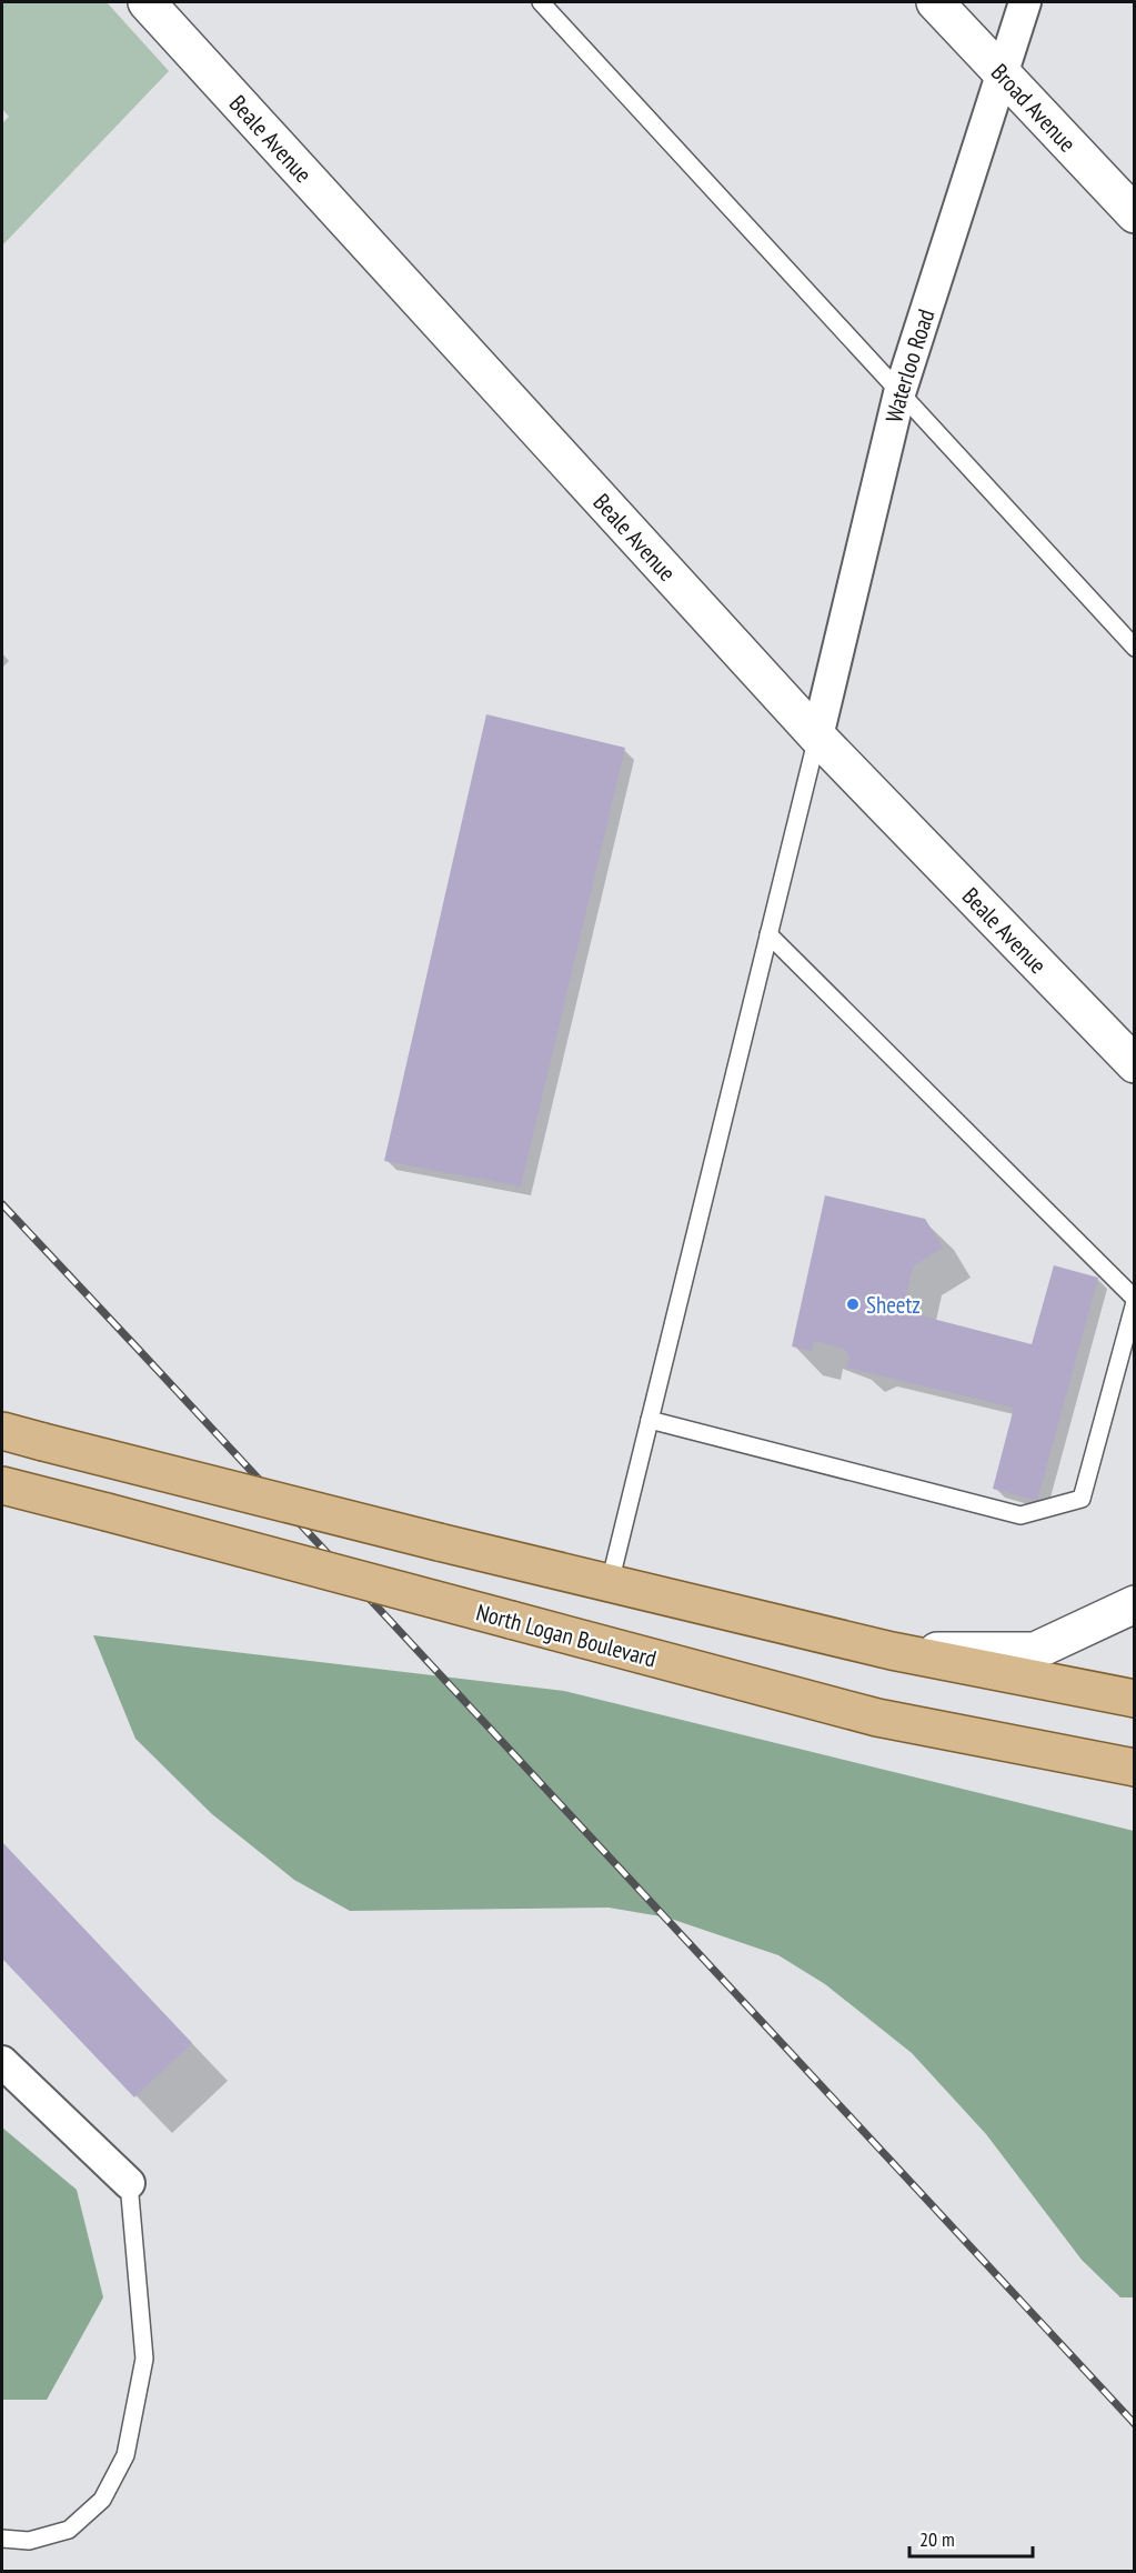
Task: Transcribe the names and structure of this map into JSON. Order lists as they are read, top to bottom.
{
  "streets": {
    "main road": ["Broad Avenue", "Beale Avenue", "North Logan Boulevard"],
    "street": ["Waterloo Road"]
  },
  "crossings": [
    ["Broad Avenue", "Waterloo Road"],
    ["Beale Avenue", "Waterloo Road"]
  ],
  "places": ["Sheetz"],
  "scale_bar": "20 m"
}
